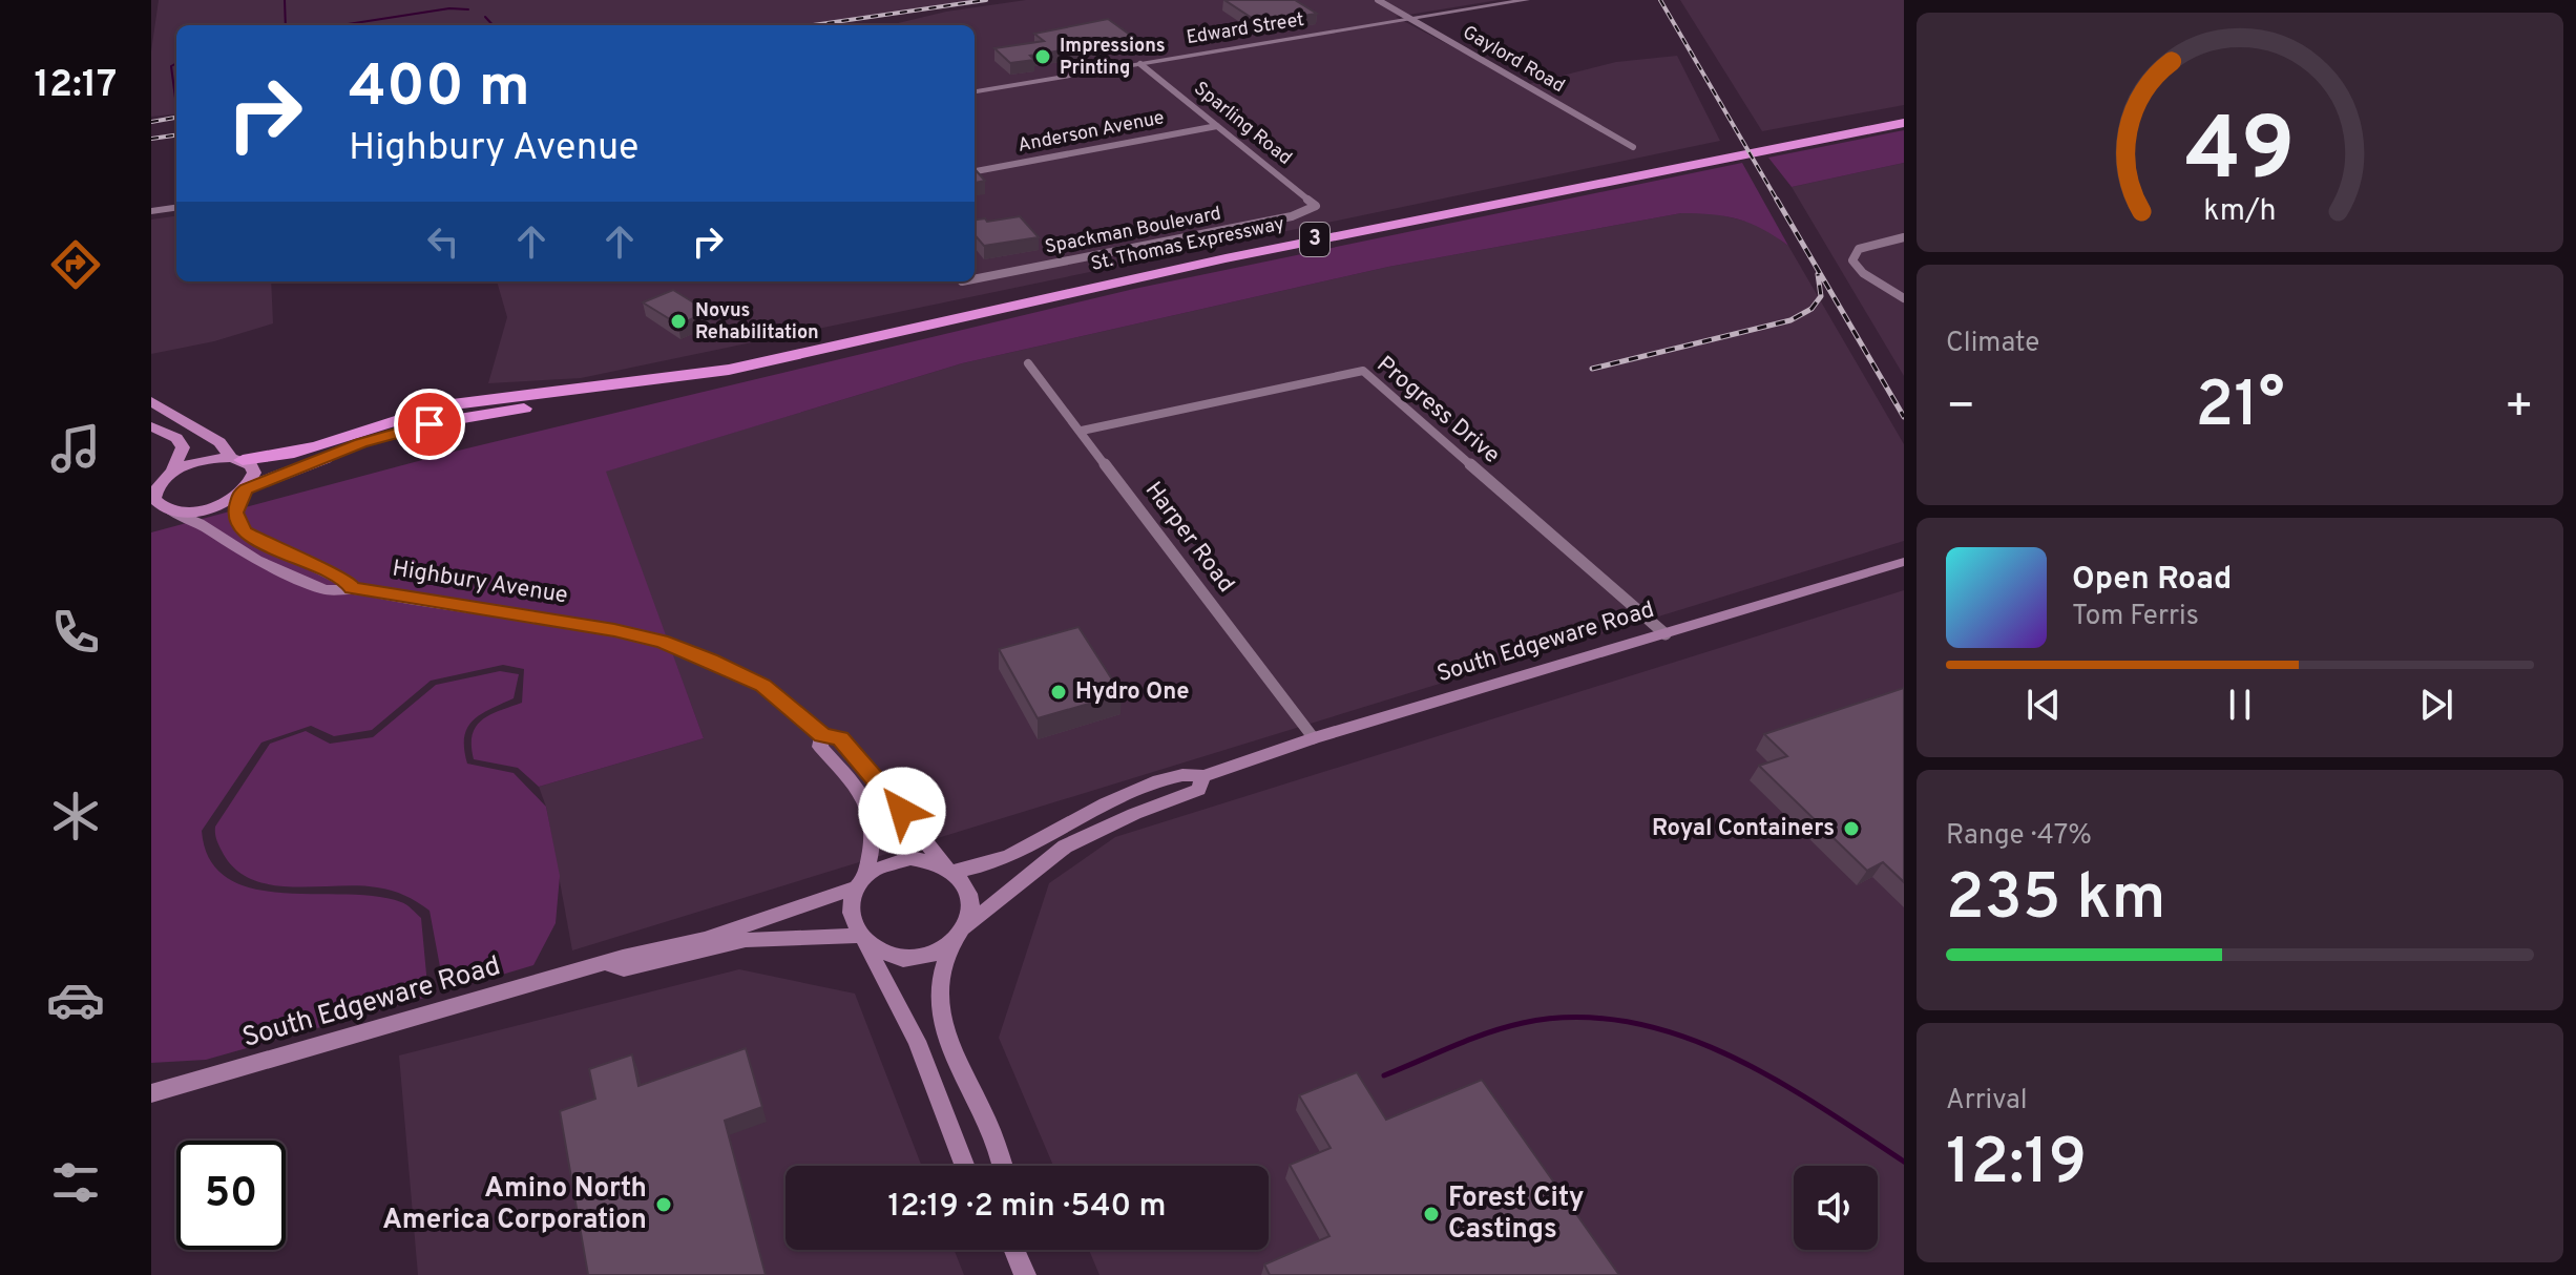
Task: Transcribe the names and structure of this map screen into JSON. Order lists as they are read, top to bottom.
{
  "streets": {
    "highway": ["3", "St. Thomas Expressway"],
    "main road": ["Highbury Avenue", "South Edgeware Road"],
    "street": [
      "Edward Street",
      "Gaylord Road",
      "Sparling Road",
      "Anderson Avenue",
      "Spackman Boulevard",
      "Progress Drive",
      "Harper Road"
    ]
  },
  "crossings": [
    ["Edward Street", "Gaylord Road"],
    ["Edward Street", "Sparling Road"],
    ["Sparling Road", "Anderson Avenue"],
    ["Sparling Road", "Spackman Boulevard"],
    ["St. Thomas Expressway", "Highbury Avenue"],
    ["Progress Drive", "Harper Road"],
    ["Progress Drive", "South Edgeware Road"],
    ["Harper Road", "South Edgeware Road"],
    ["Highbury Avenue", "South Edgeware Road"]
  ],
  "places": [
    "Impressions Printing",
    "Novus Rehabilitation",
    "Hydro One",
    "Royal Containers",
    "Amino North America Corporation",
    "Forest City Castings"
  ],
  "page": {
    "tabs": "12:17",
    "turn": ["400 m", "Highbury Avenue"],
    "tile": [
      "Climate",
      ["Range · 47%", "235 km"],
      ["Arrival", "12:19"]
    ],
    "heat": ["−", "21°", "+"],
    "song": ["Open Road", "Tom Ferris"],
    "limit": "50",
    "trip": "12:19 · 2 min · 540 m",
    "gauge": ["49", "km/h"]
  }
}
